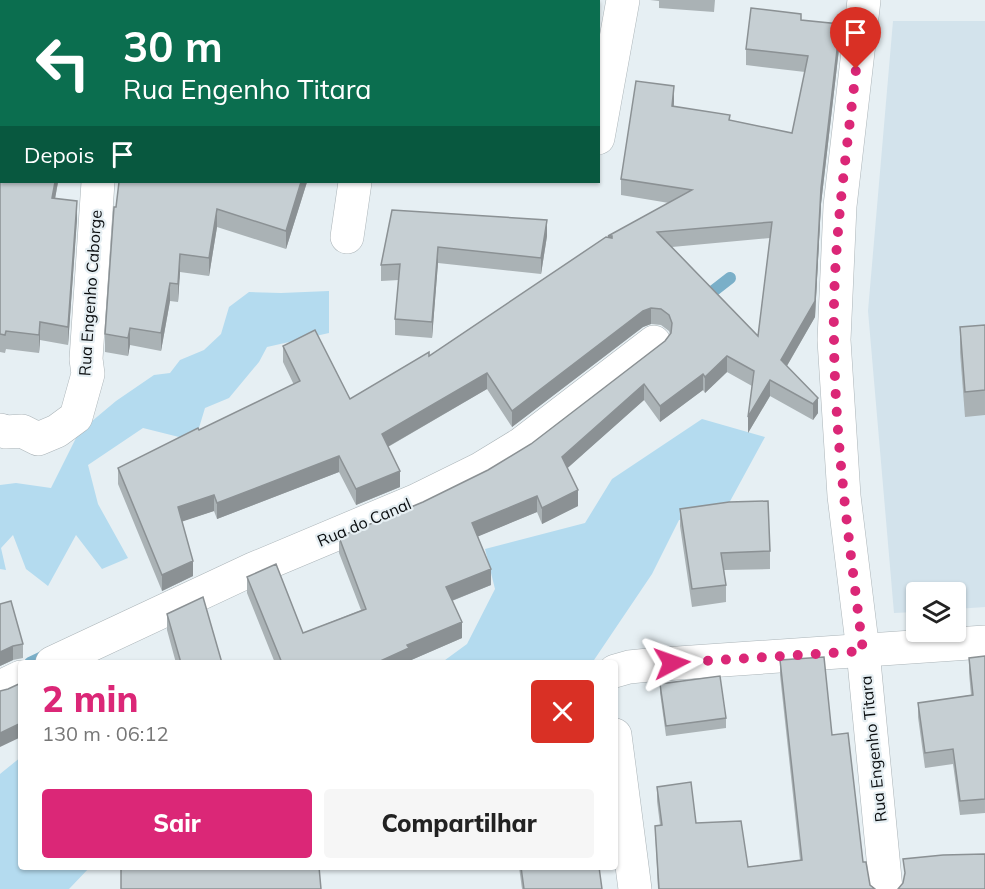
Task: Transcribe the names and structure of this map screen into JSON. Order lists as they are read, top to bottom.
{
  "streets": {
    "street": ["Rua Engenho Caborge", "Rua do Canal", "Rua Engenho Titara"]
  },
  "page": {
    "turn": ["30 m", "Rua Engenho Titara"],
    "then": "Depois",
    "heading": ["2 min", "130 m · 06:12"],
    "buttons": ["Sair", "Compartilhar"]
  }
}
